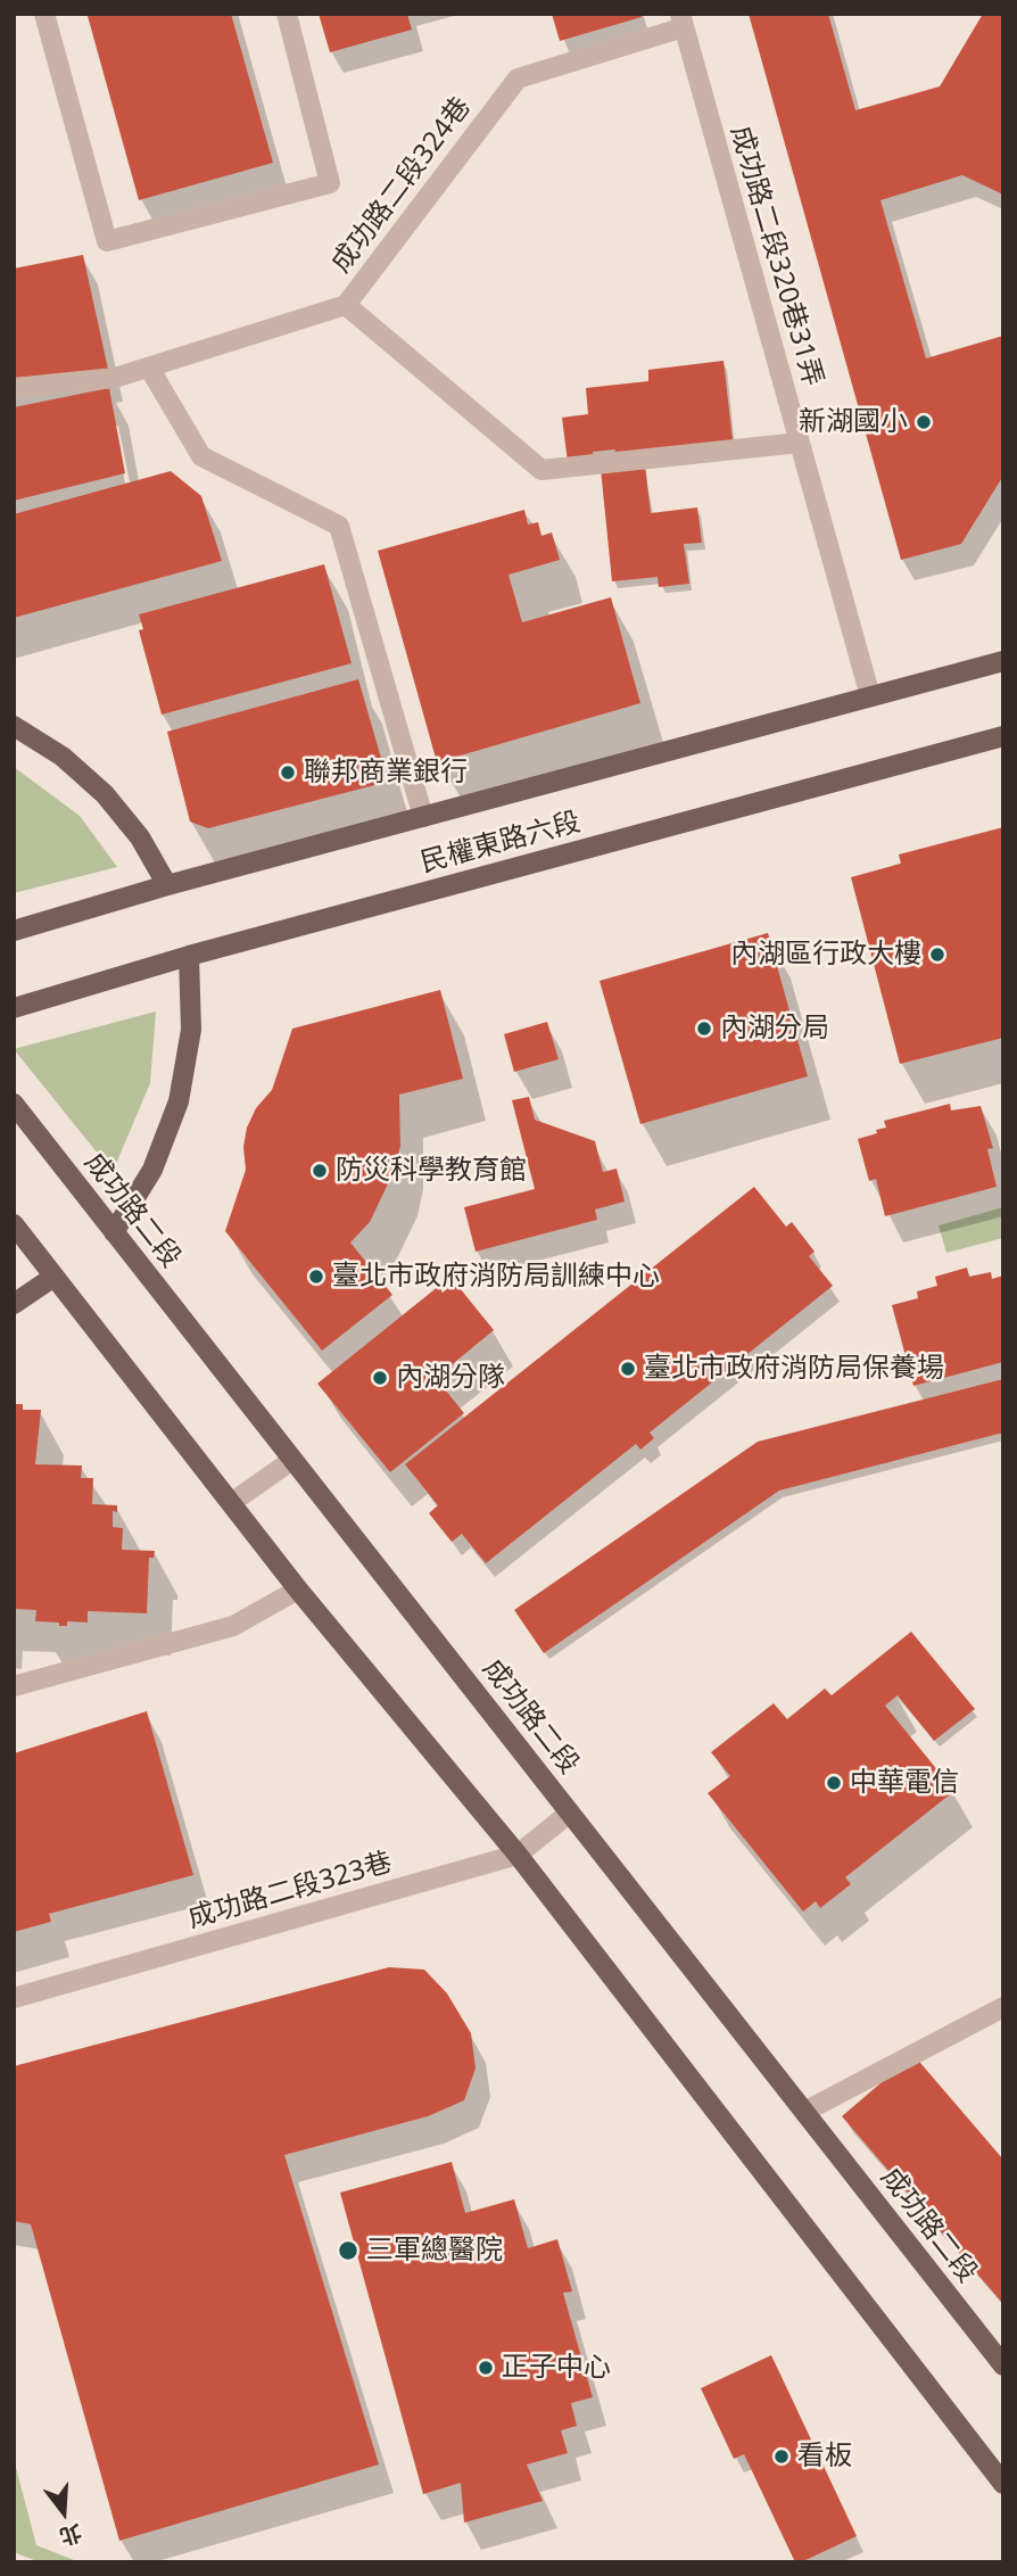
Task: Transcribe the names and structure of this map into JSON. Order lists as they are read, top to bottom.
{
  "streets": {
    "main road": ["民權東路六段", "成功路二段"],
    "street": ["成功路二段324巷", "成功路二段320巷31弄", "成功路二段323巷"]
  },
  "crossings": [
    ["成功路二段324巷", "成功路二段320巷31弄"],
    ["成功路二段320巷31弄", "民權東路六段"],
    ["成功路二段", "成功路二段323巷"]
  ],
  "places": [
    "新湖國小",
    "聯邦商業銀行",
    "內湖區行政大樓",
    "內湖分局",
    "防災科學教育館",
    "臺北市政府消防局訓練中心",
    "臺北市政府消防局保養場",
    "內湖分隊",
    "中華電信",
    "三軍總醫院",
    "正子中心",
    "看板"
  ],
  "north": "bottom"
}
